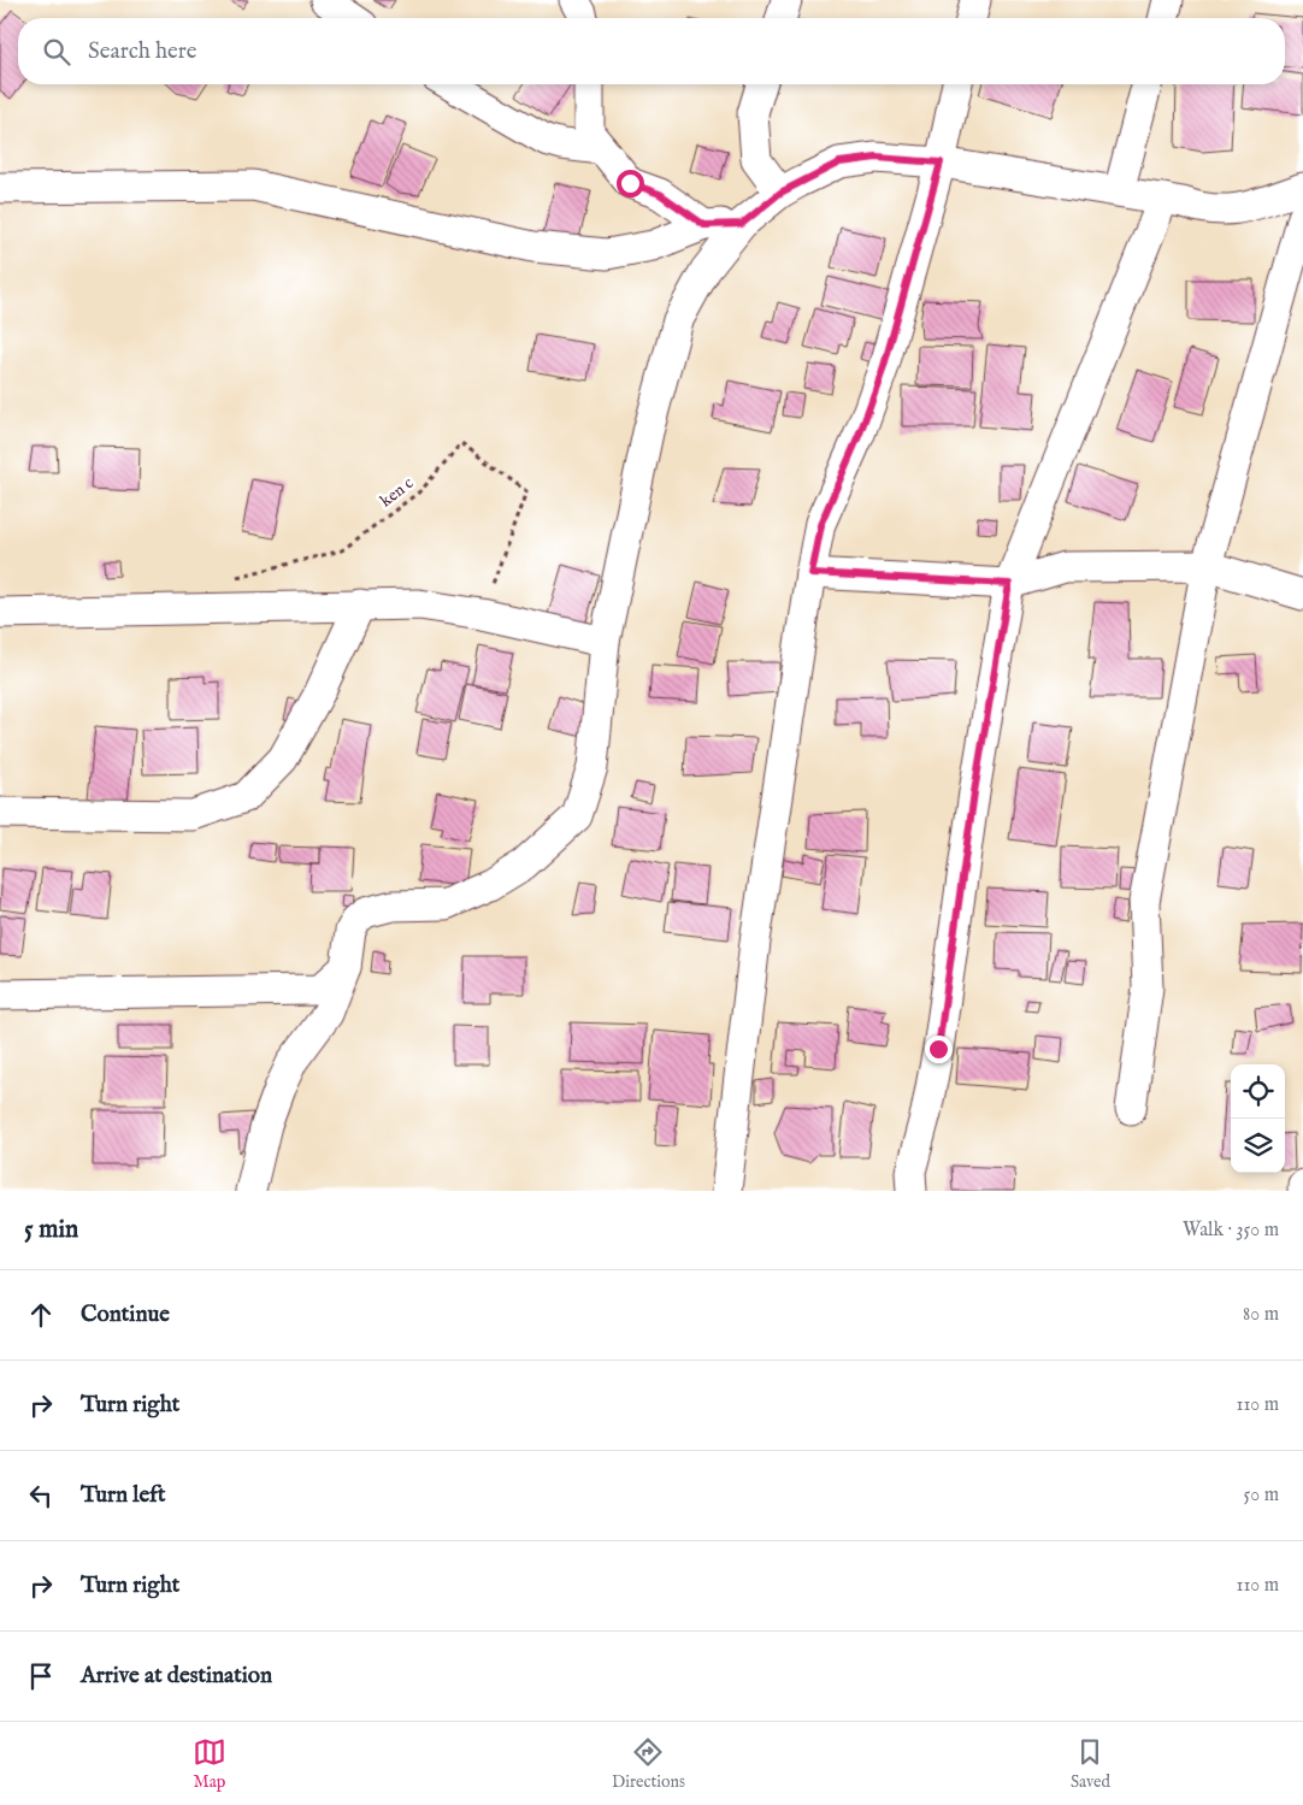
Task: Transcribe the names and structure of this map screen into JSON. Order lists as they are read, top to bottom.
{
  "streets": {
    "path": ["ken c"]
  },
  "page": {
    "search": "Search here",
    "heading": ["5 min", "Walk · 350 m"],
    "list": [
      ["Continue", "80 m"],
      ["Turn right", "110 m"],
      ["Turn left", "50 m"],
      ["Turn right", "110 m"],
      "Arrive at destination"
    ],
    "nav": ["Map", "Directions", "Saved"]
  }
}
